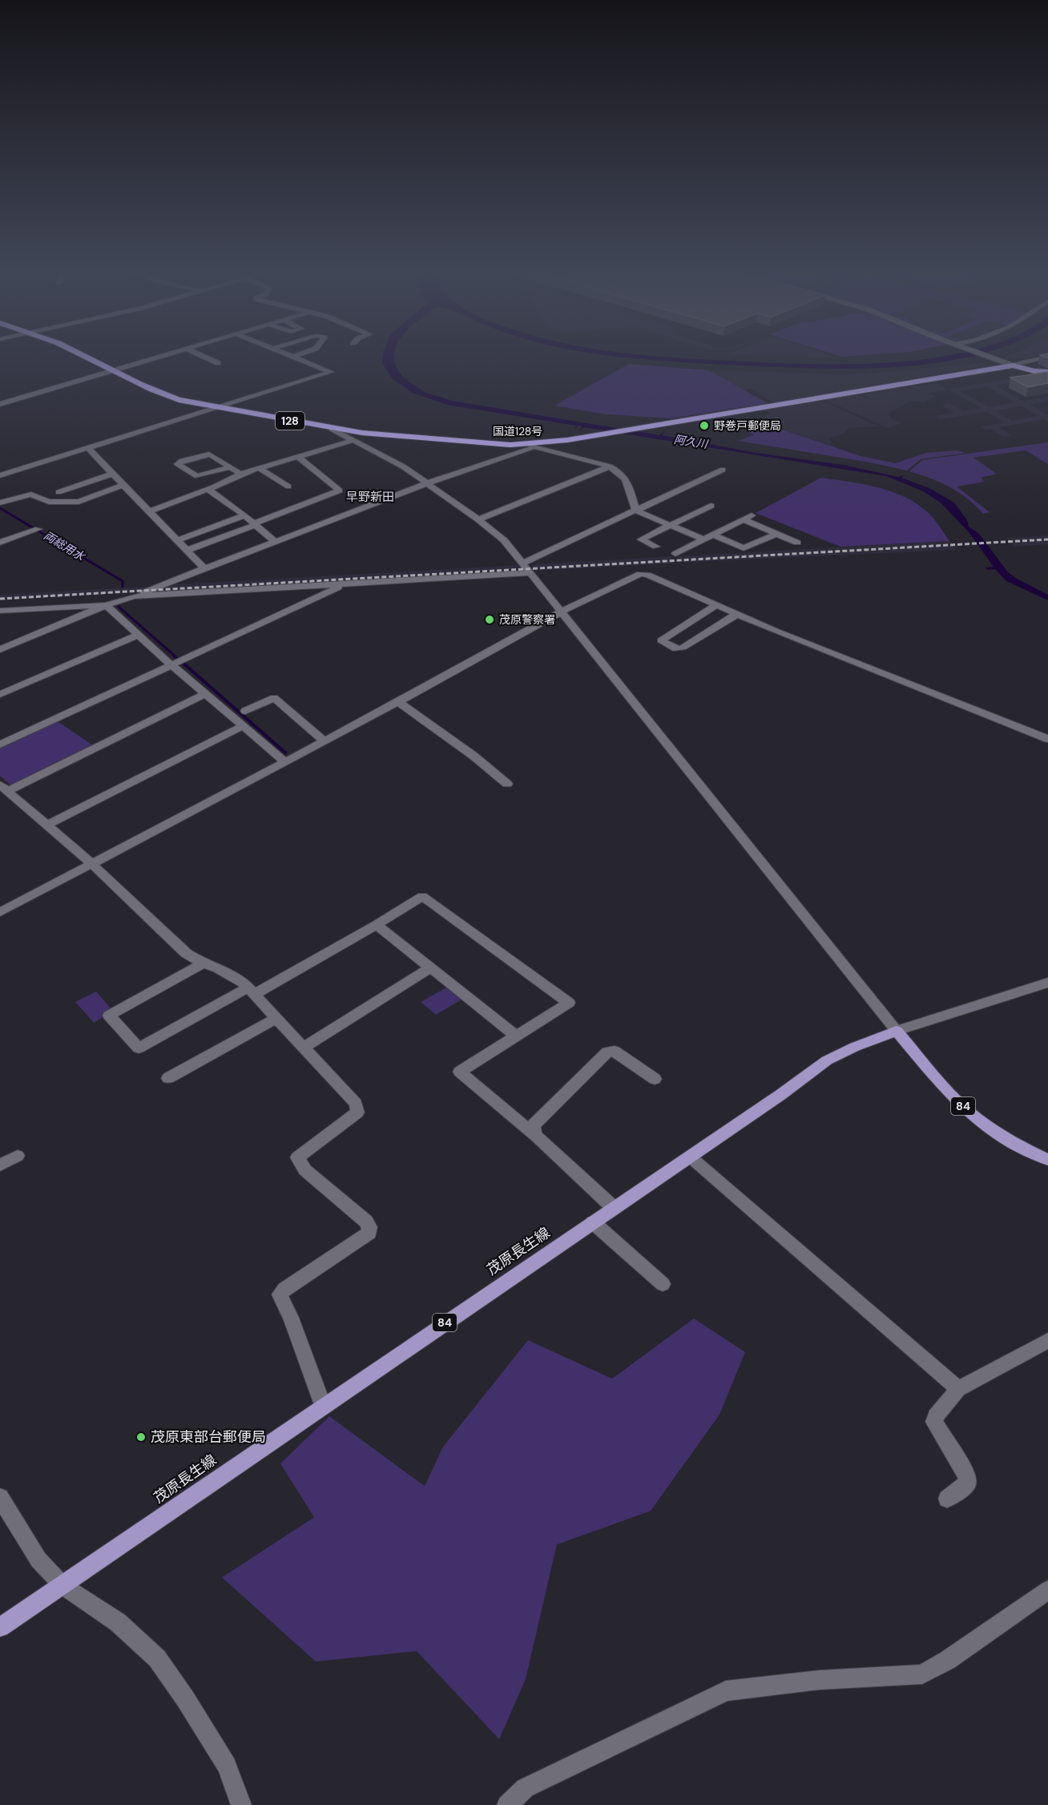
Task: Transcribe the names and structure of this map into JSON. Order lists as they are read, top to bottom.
{
  "streets": {
    "highway": ["128", "国道128号"],
    "main road": ["84", "茂原長生線"]
  },
  "crossings": [
    ["84", "茂原長生線"]
  ],
  "districts": ["早野新田"],
  "water": ["阿久川", "両総用水"],
  "places": ["野巻戸郵便局", "茂原警察署", "茂原東部台郵便局"]
}
